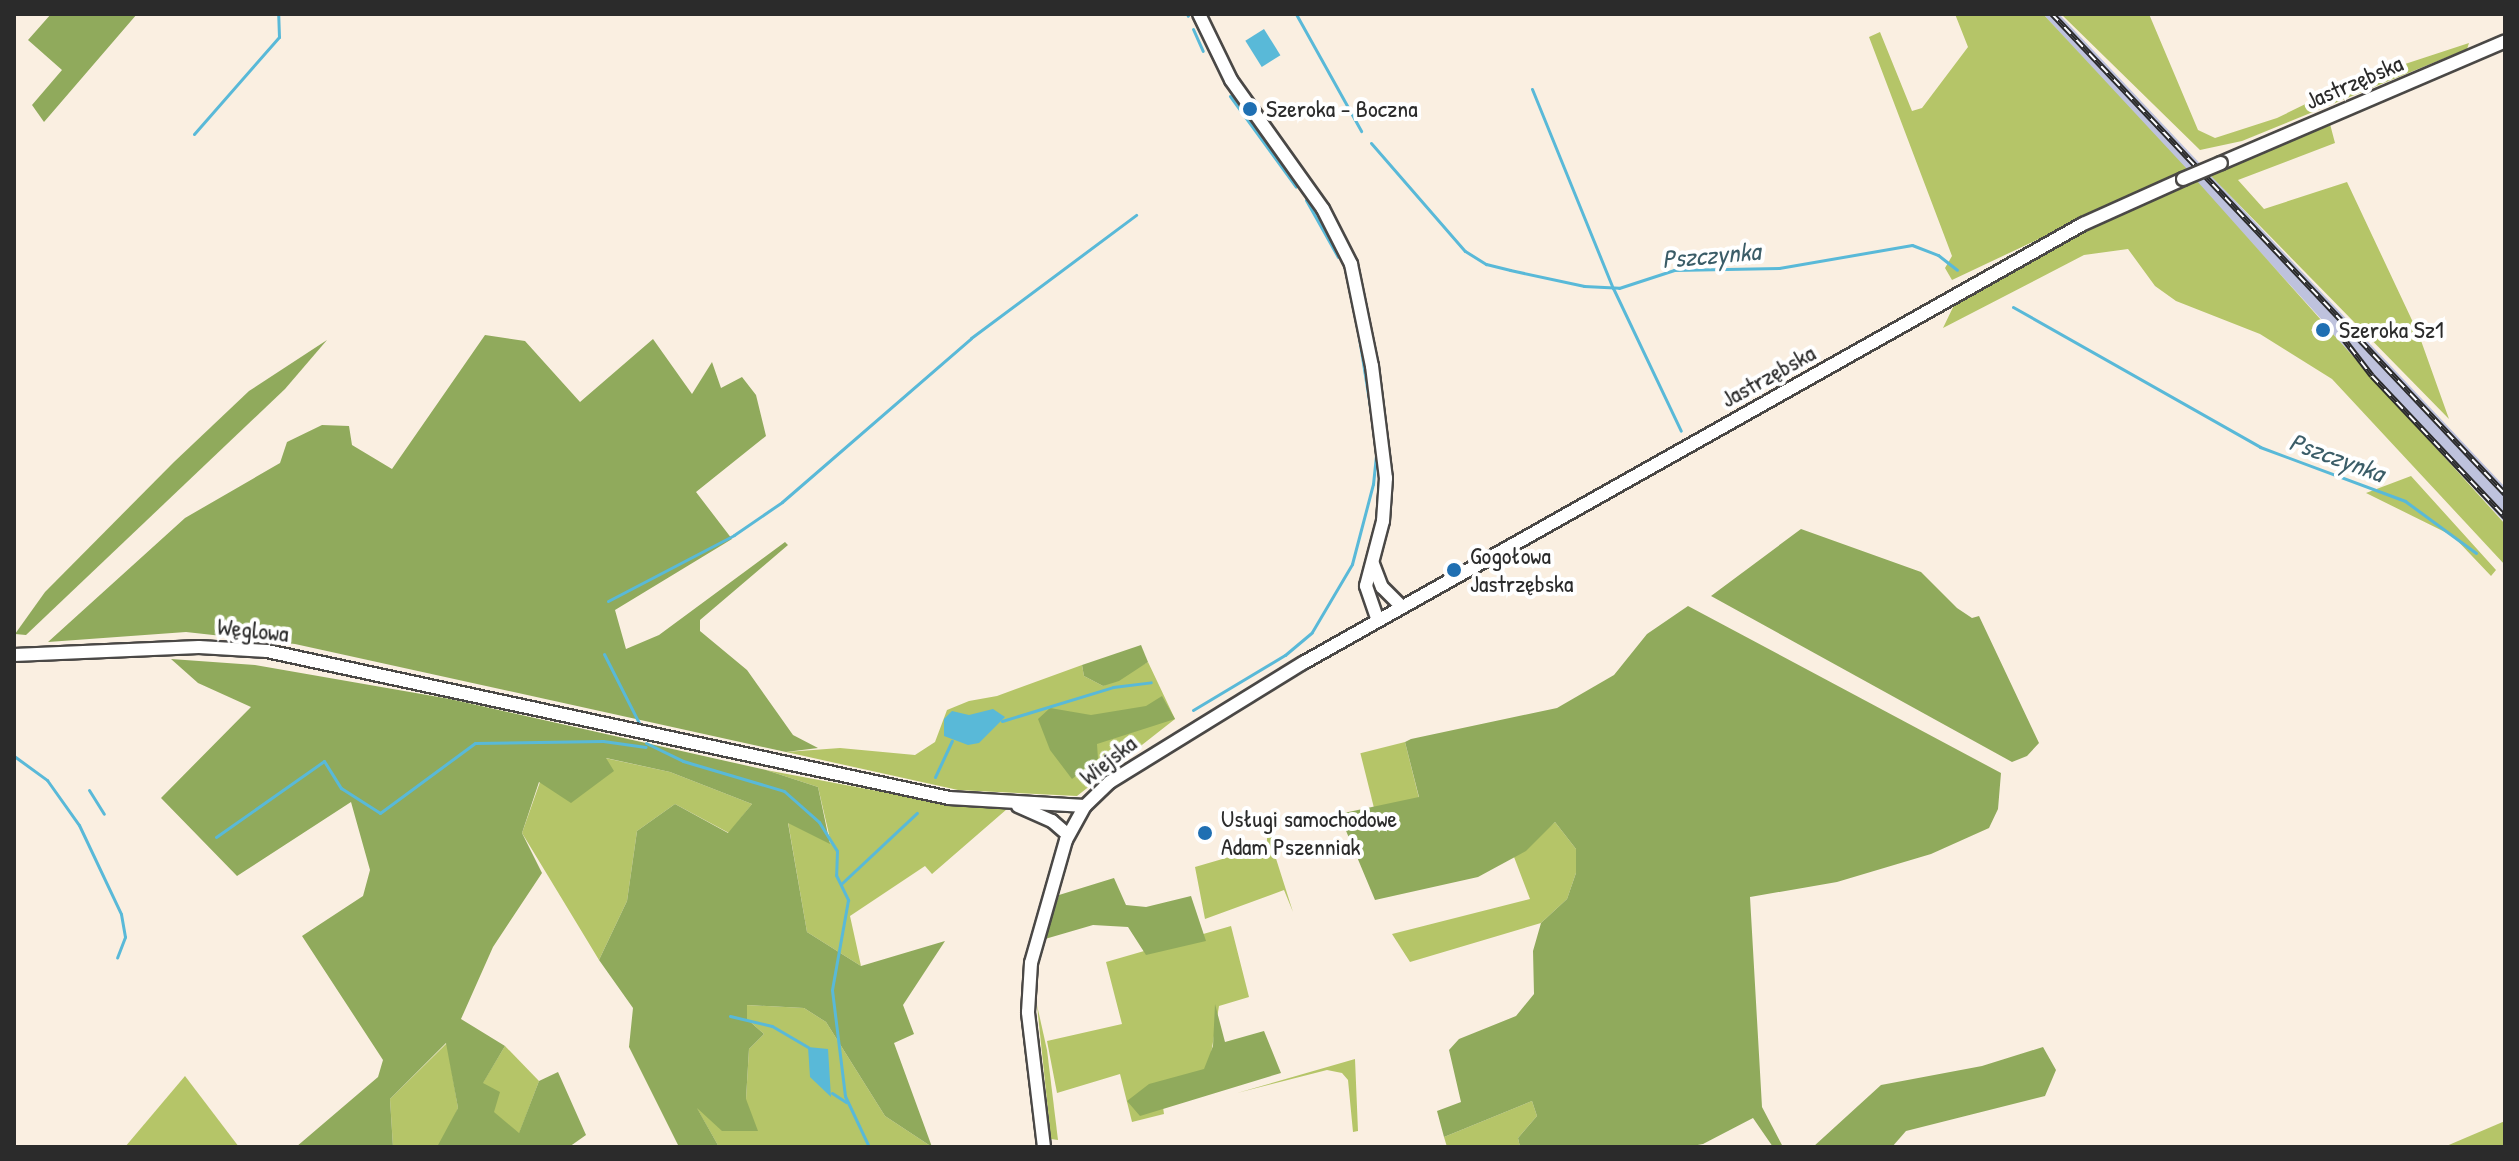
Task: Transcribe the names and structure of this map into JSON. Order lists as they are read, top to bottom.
{
  "streets": {
    "street": ["Jastrzębska", "Węglowa", "Wiejska"]
  },
  "crossings": [
    ["Jastrzębska", "Wiejska"]
  ],
  "water": ["Pszczynka"],
  "places": [
    "Szeroka - Boczna",
    "Szeroka Sz1",
    "Gogołowa Jastrzębska",
    "Usługi samochodowe Adam Pszenniak"
  ]
}
